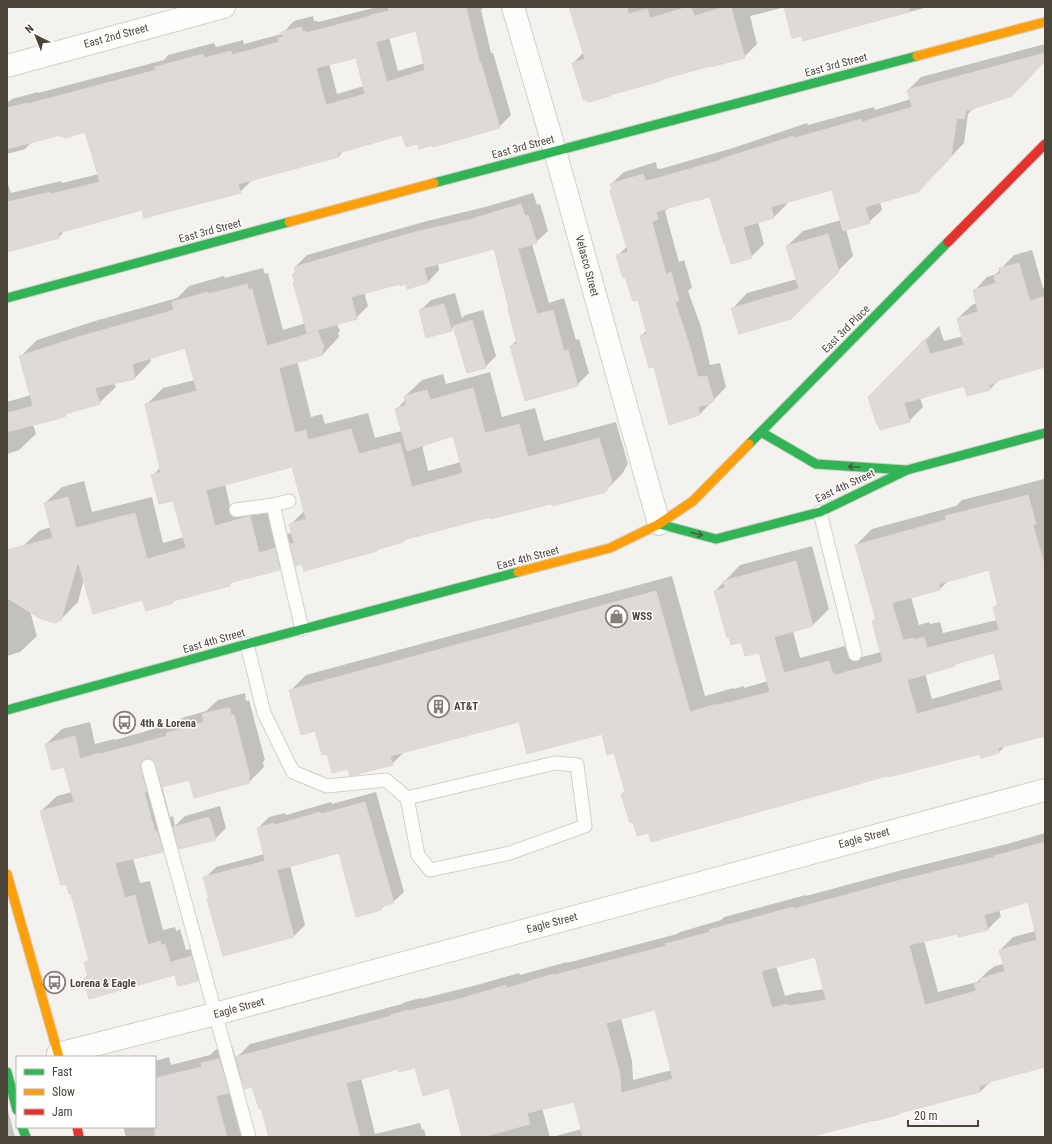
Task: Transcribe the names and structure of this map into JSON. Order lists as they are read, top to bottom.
{
  "streets": {
    "main road": ["East 3rd Street", "East 3rd Place", "East 4th Street"],
    "street": ["East 2nd Street", "Velasco Street", "Eagle Street"]
  },
  "crossings": [
    ["East 3rd Street", "Velasco Street"],
    ["Velasco Street", "East 3rd Place"],
    ["Velasco Street", "East 4th Street"],
    ["East 3rd Place", "East 4th Street"]
  ],
  "places": {
    "shop": ["WSS"],
    "building": ["AT&T"],
    "bus stop": ["4th & Lorena", "Lorena & Eagle"]
  },
  "legend": ["Fast", "Slow", "Jam"],
  "scale_bar": "20 m",
  "north": "top left"
}
